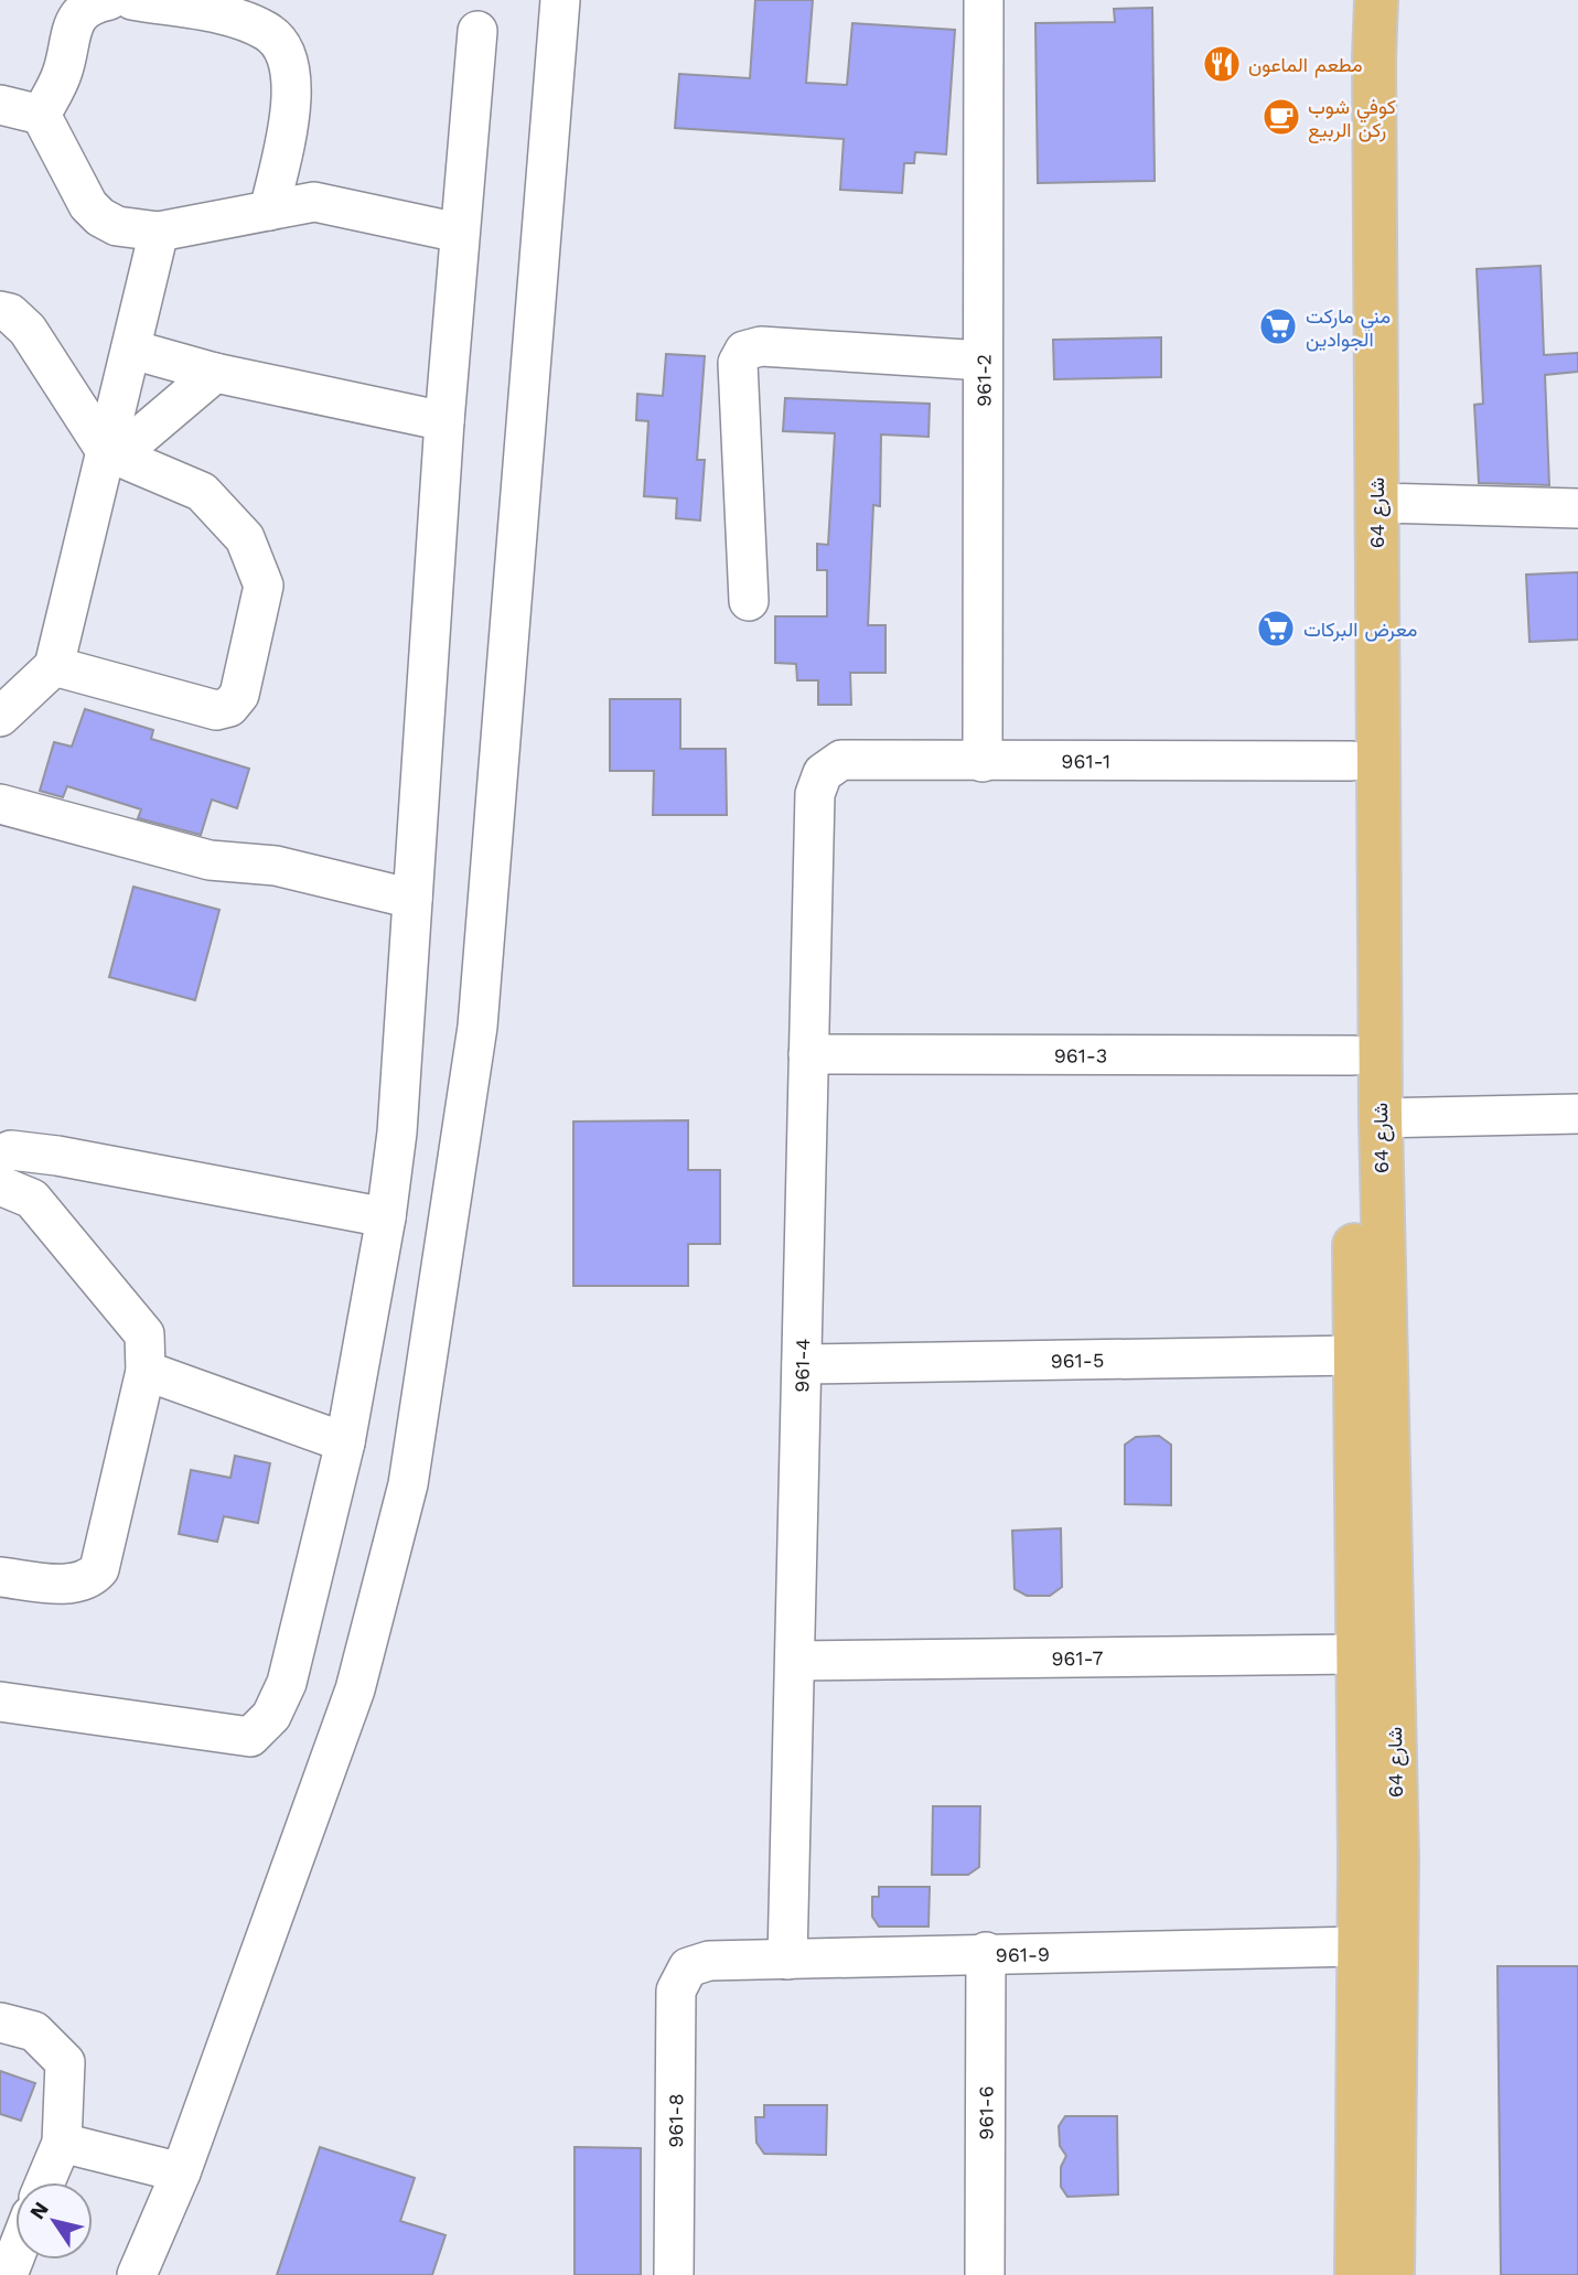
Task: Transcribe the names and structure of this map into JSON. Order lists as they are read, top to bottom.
{
  "streets": {
    "main road": ["شارع 64"],
    "street": [
      "961-2",
      "961-1",
      "961-3",
      "961-5",
      "961-4",
      "961-7",
      "961-9",
      "961-6",
      "961-8"
    ]
  },
  "crossings": [
    ["961-2", "961-1"],
    ["شارع 64", "961-1"],
    ["شارع 64", "961-3"],
    ["شارع 64", "961-5"],
    ["شارع 64", "961-7"],
    ["شارع 64", "961-9"],
    ["961-1", "961-4"],
    ["961-3", "961-4"],
    ["961-5", "961-4"],
    ["961-4", "961-7"],
    ["961-4", "961-9"],
    ["961-9", "961-6"],
    ["961-9", "961-8"]
  ],
  "places": {
    "restaurant": ["مطعم الماعون"],
    "cafe": ["كوفي شوب ركن الربيع"],
    "supermarket": ["مني ماركت الجوادين", "معرض البركات"]
  },
  "north": "top left"
}
